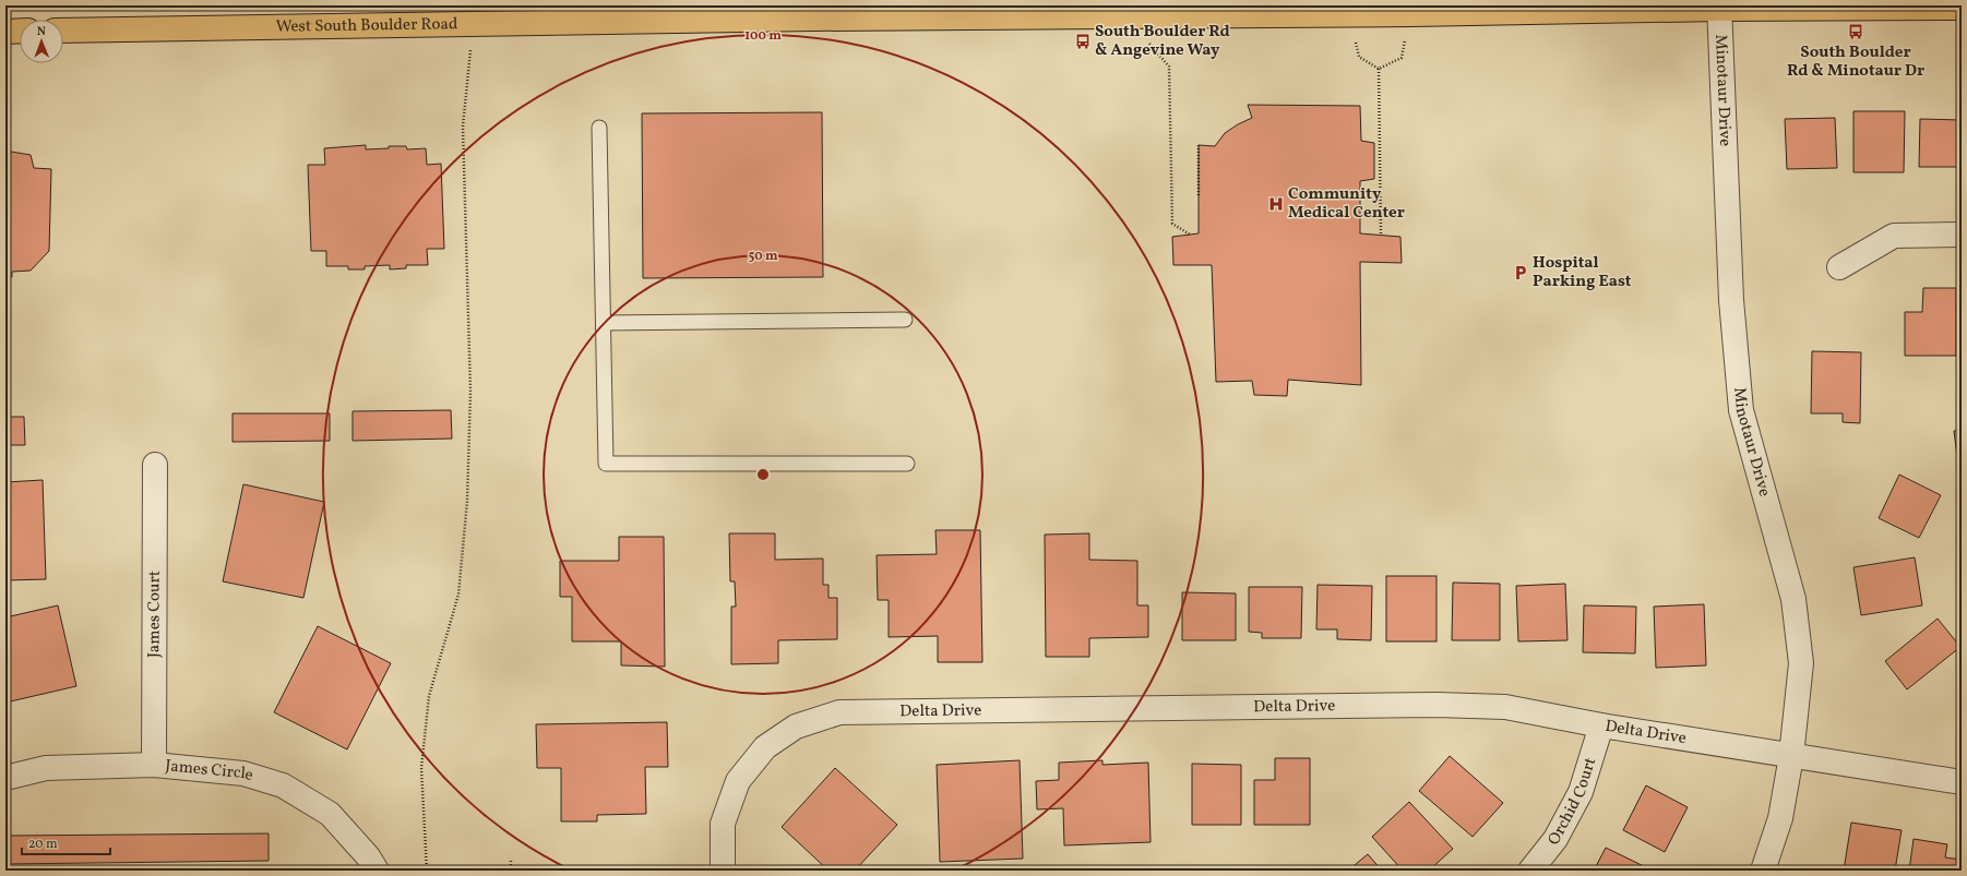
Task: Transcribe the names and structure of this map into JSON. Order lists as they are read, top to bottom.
{
  "streets": {
    "main road": ["West South Boulder Road"],
    "street": [
      "Minotaur Drive",
      "James Court",
      "Delta Drive",
      "James Circle",
      "Orchid Court"
    ]
  },
  "crossings": [
    ["West South Boulder Road", "Minotaur Drive"],
    ["Minotaur Drive", "Delta Drive"],
    ["James Court", "James Circle"],
    ["Delta Drive", "Orchid Court"]
  ],
  "places": {
    "bus stop": ["South Boulder Rd & Minotaur Dr", "South Boulder Rd & Angevine Way"],
    "hospital": ["Community Medical Center"],
    "parking": ["Hospital Parking East"]
  },
  "scale_bar": "20 m",
  "north": "top",
  "rings": ["100 m", "50 m"]
}
